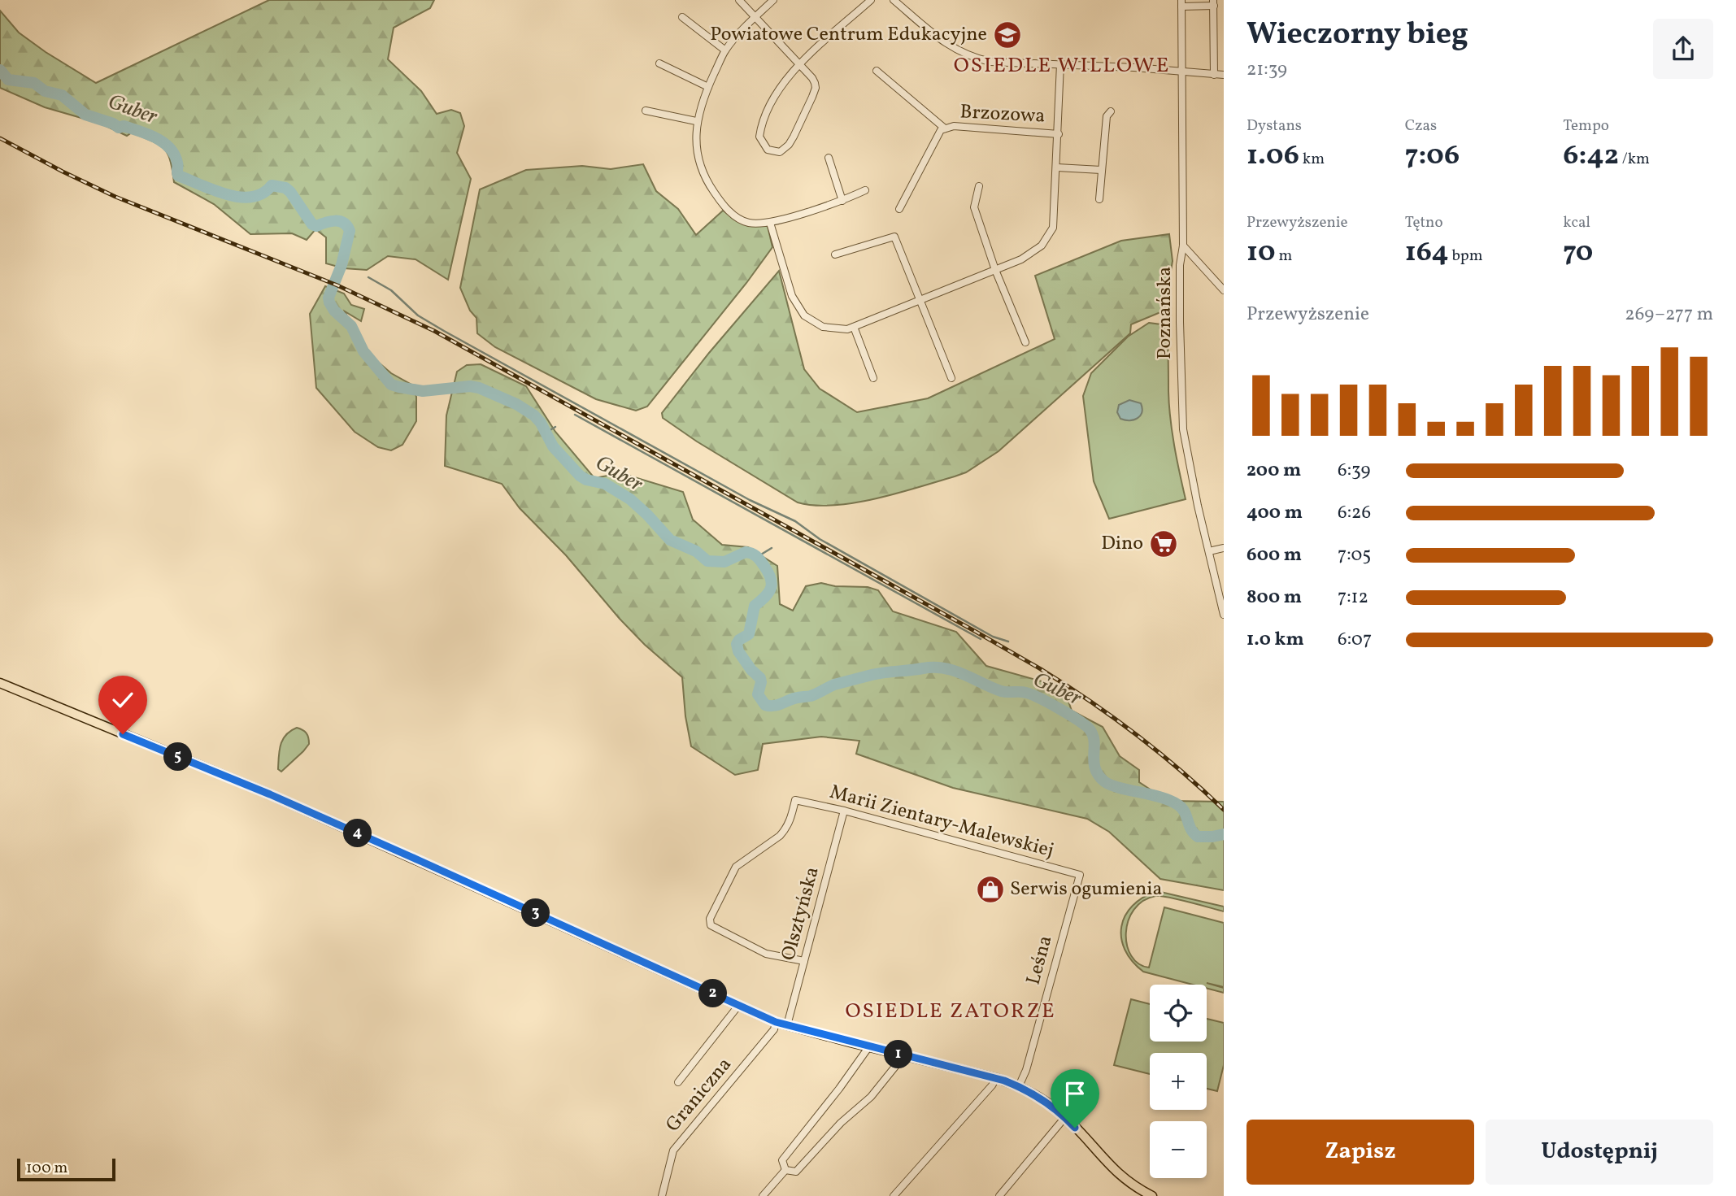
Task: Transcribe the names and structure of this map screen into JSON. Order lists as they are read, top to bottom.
{
  "streets": {
    "street": [
      "Brzozowa",
      "Poznańska",
      "Marii Zientary-Malewskiej",
      "Olsztyńska",
      "Leśna",
      "Graniczna"
    ]
  },
  "crossings": [
    ["Marii Zientary-Malewskiej", "Olsztyńska"],
    ["Marii Zientary-Malewskiej", "Leśna"]
  ],
  "districts": ["OSIEDLE WILLOWE", "OSIEDLE ZATORZE"],
  "water": ["Guber"],
  "places": {
    "school or university": ["Powiatowe Centrum Edukacyjne"],
    "supermarket": ["Dino"],
    "shop": ["Serwis ogumienia"]
  },
  "scale_bar": "100 m",
  "page": {
    "heading": ["Wieczorny bieg", "21:39"],
    "stats": [
      ["Dystans", "1.06 km"],
      ["Czas", "7:06"],
      ["Tempo", "6:42 /km"],
      ["Przewyższenie", "10 m"],
      ["Tętno", "164 bpm"],
      ["kcal", "70"]
    ],
    "chart": ["Przewyższenie", "269–277 m"],
    "list": [
      {
        "name": "200 m",
        "note": "6:39"
      },
      {
        "name": "400 m",
        "note": "6:26"
      },
      {
        "name": "600 m",
        "note": "7:05"
      },
      {
        "name": "800 m",
        "note": "7:12"
      },
      {
        "name": "1.0 km",
        "note": "6:07"
      }
    ],
    "pins": [
      "5",
      "4",
      "3",
      "2",
      "1"
    ],
    "map_buttons": ["+", "−"],
    "buttons": ["Zapisz", "Udostępnij"],
    "scale": "100 m"
  }
}
